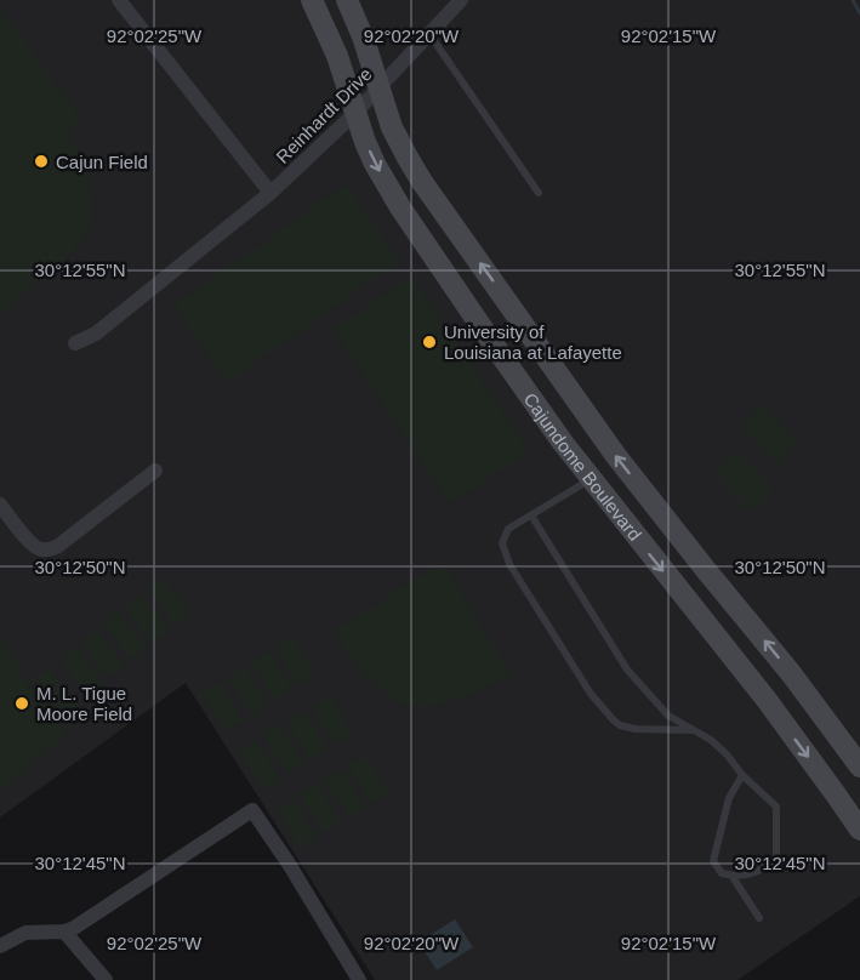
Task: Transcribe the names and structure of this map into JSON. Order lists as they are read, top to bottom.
{
  "streets": {
    "street": ["Reinhardt Drive", "Cajundome Boulevard"]
  },
  "crossings": [
    ["Reinhardt Drive", "Cajundome Boulevard"]
  ],
  "places": ["Cajun Field", "University of Louisiana at Lafayette", "M. L. Tigue Moore Field"],
  "coordinates": [
    "92°02'25\"W",
    "92°02'20\"W",
    "92°02'15\"W",
    "30°12'55\"N",
    "30°12'50\"N",
    "30°12'45\"N"
  ]
}
